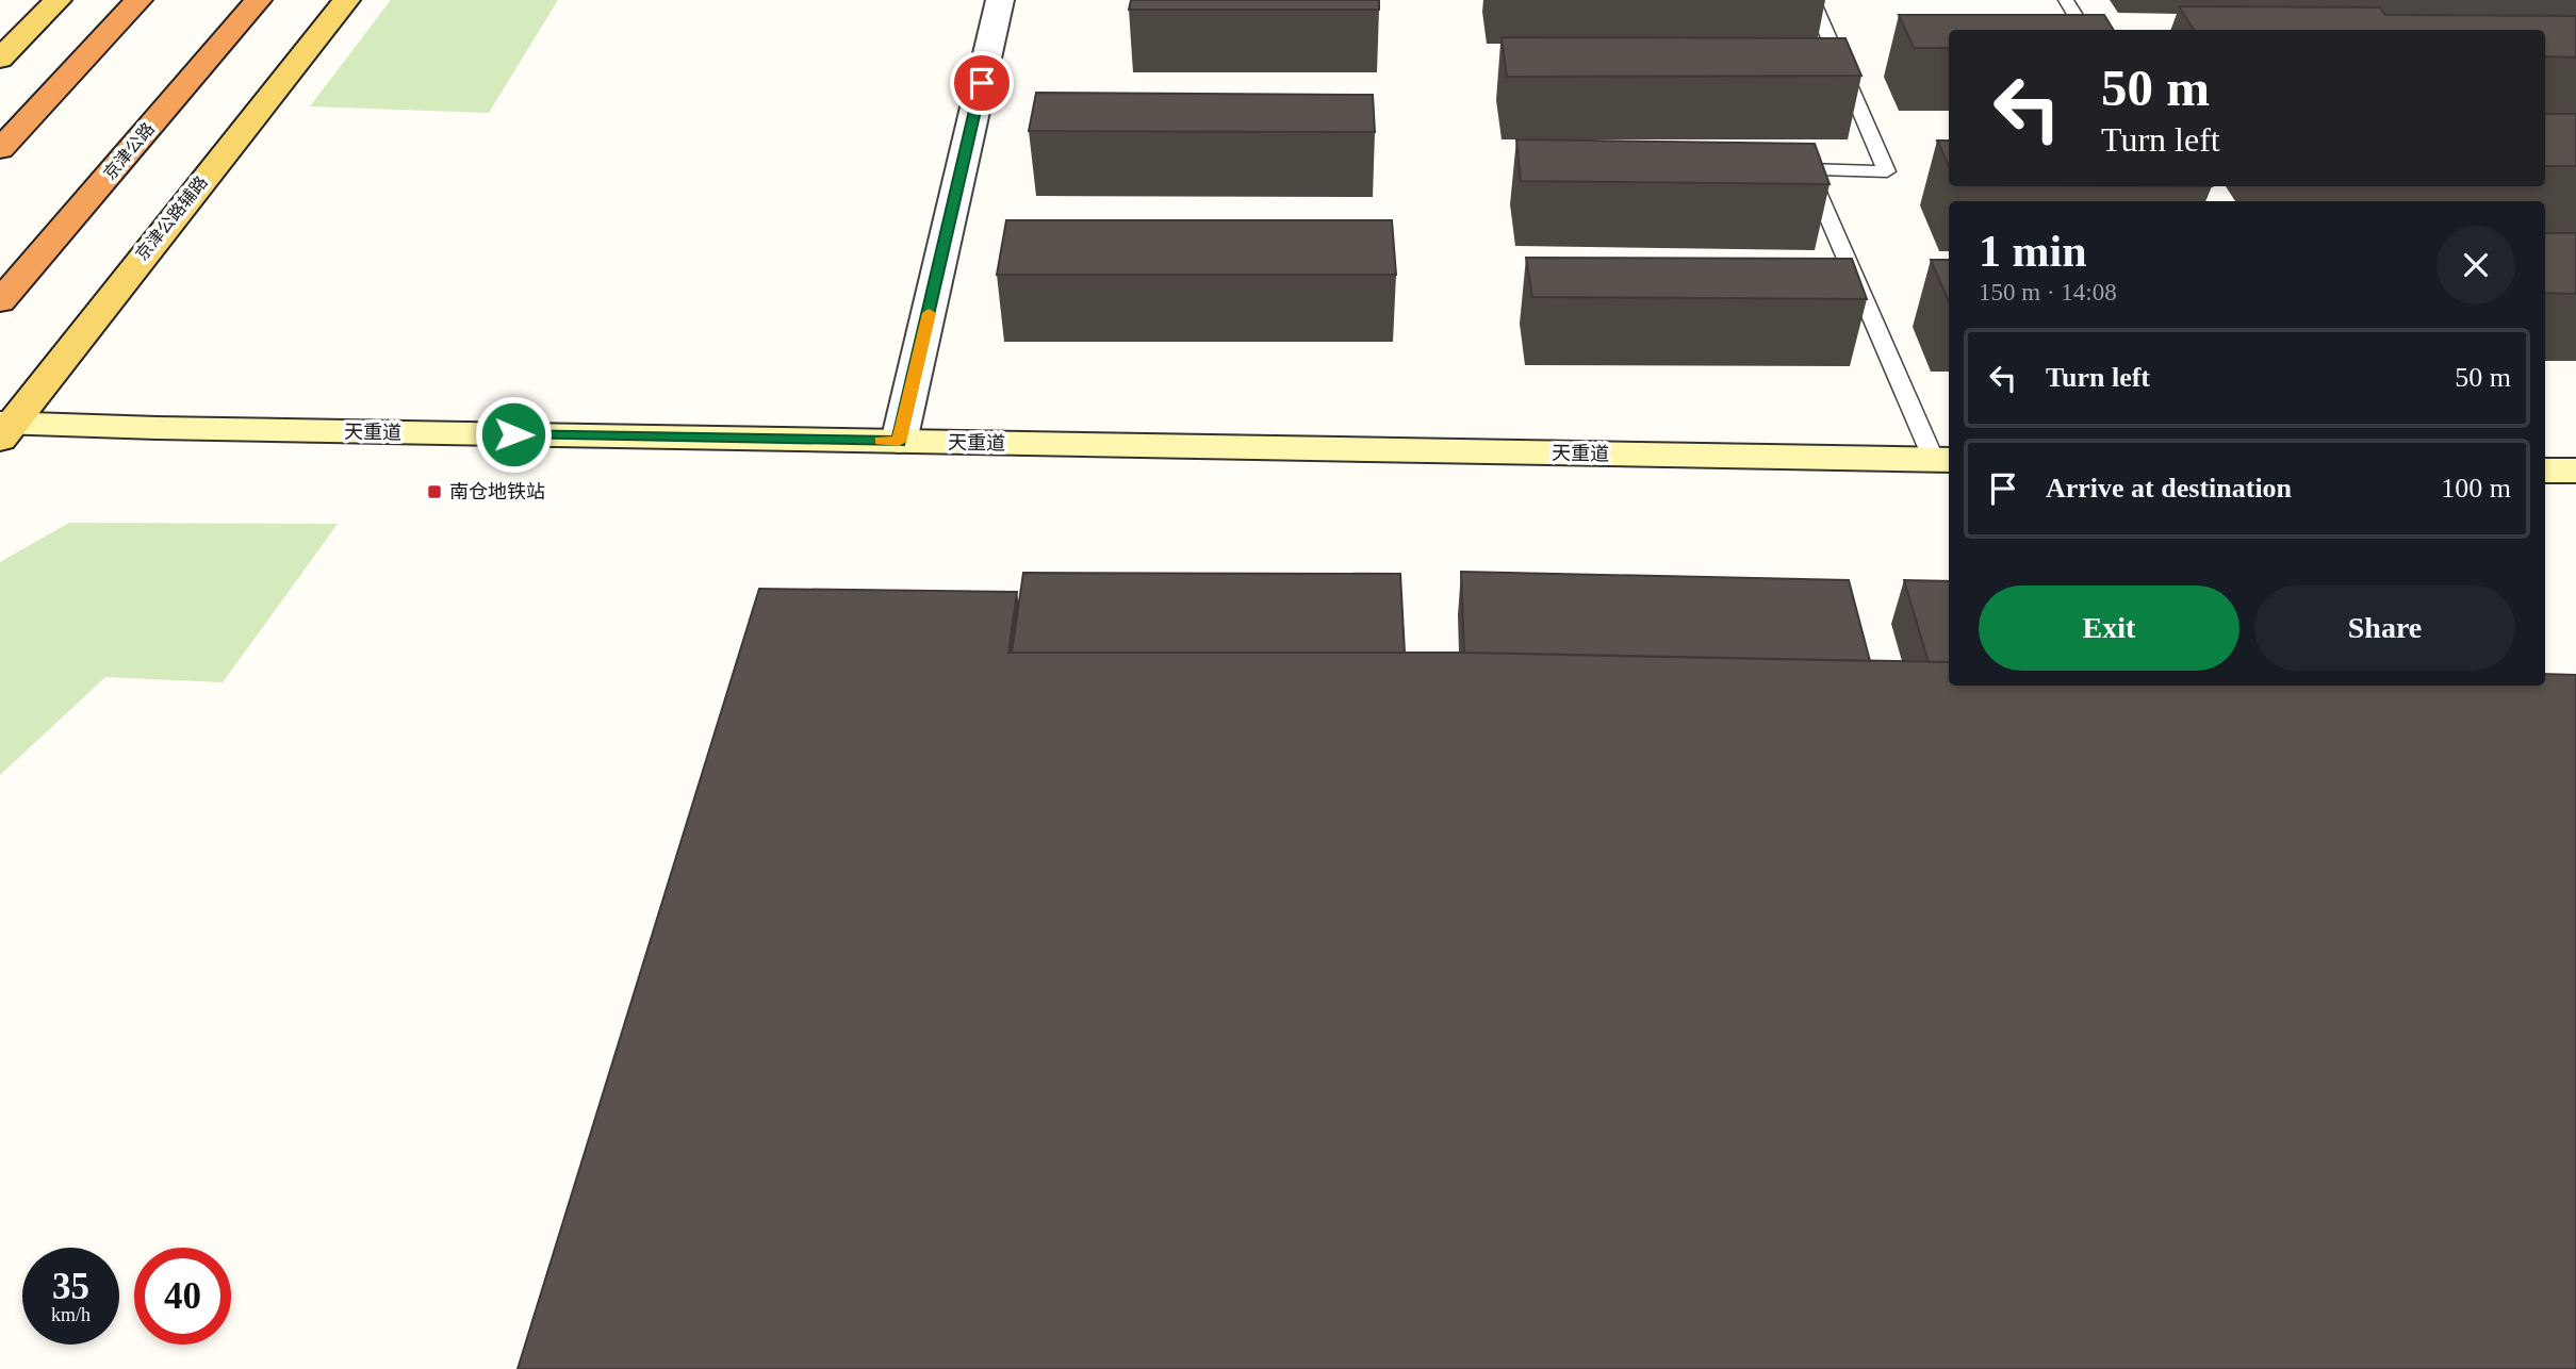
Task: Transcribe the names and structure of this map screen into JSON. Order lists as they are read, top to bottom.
{
  "streets": {
    "highway": ["京津公路"],
    "main road": ["京津公路辅路"],
    "street": ["天重道"]
  },
  "crossings": [
    ["京津公路辅路", "天重道"]
  ],
  "places": {
    "transit": ["南仓地铁站"]
  },
  "page": {
    "turn": ["50 m", "Turn left"],
    "heading": ["1 min", "150 m · 14:08"],
    "list": [
      {
        "name": "Turn left",
        "value": "50 m"
      },
      {
        "name": "Arrive at destination",
        "value": "100 m"
      }
    ],
    "buttons": ["Exit", "Share"],
    "speed": "35 km/h",
    "limit": "40"
  }
}
